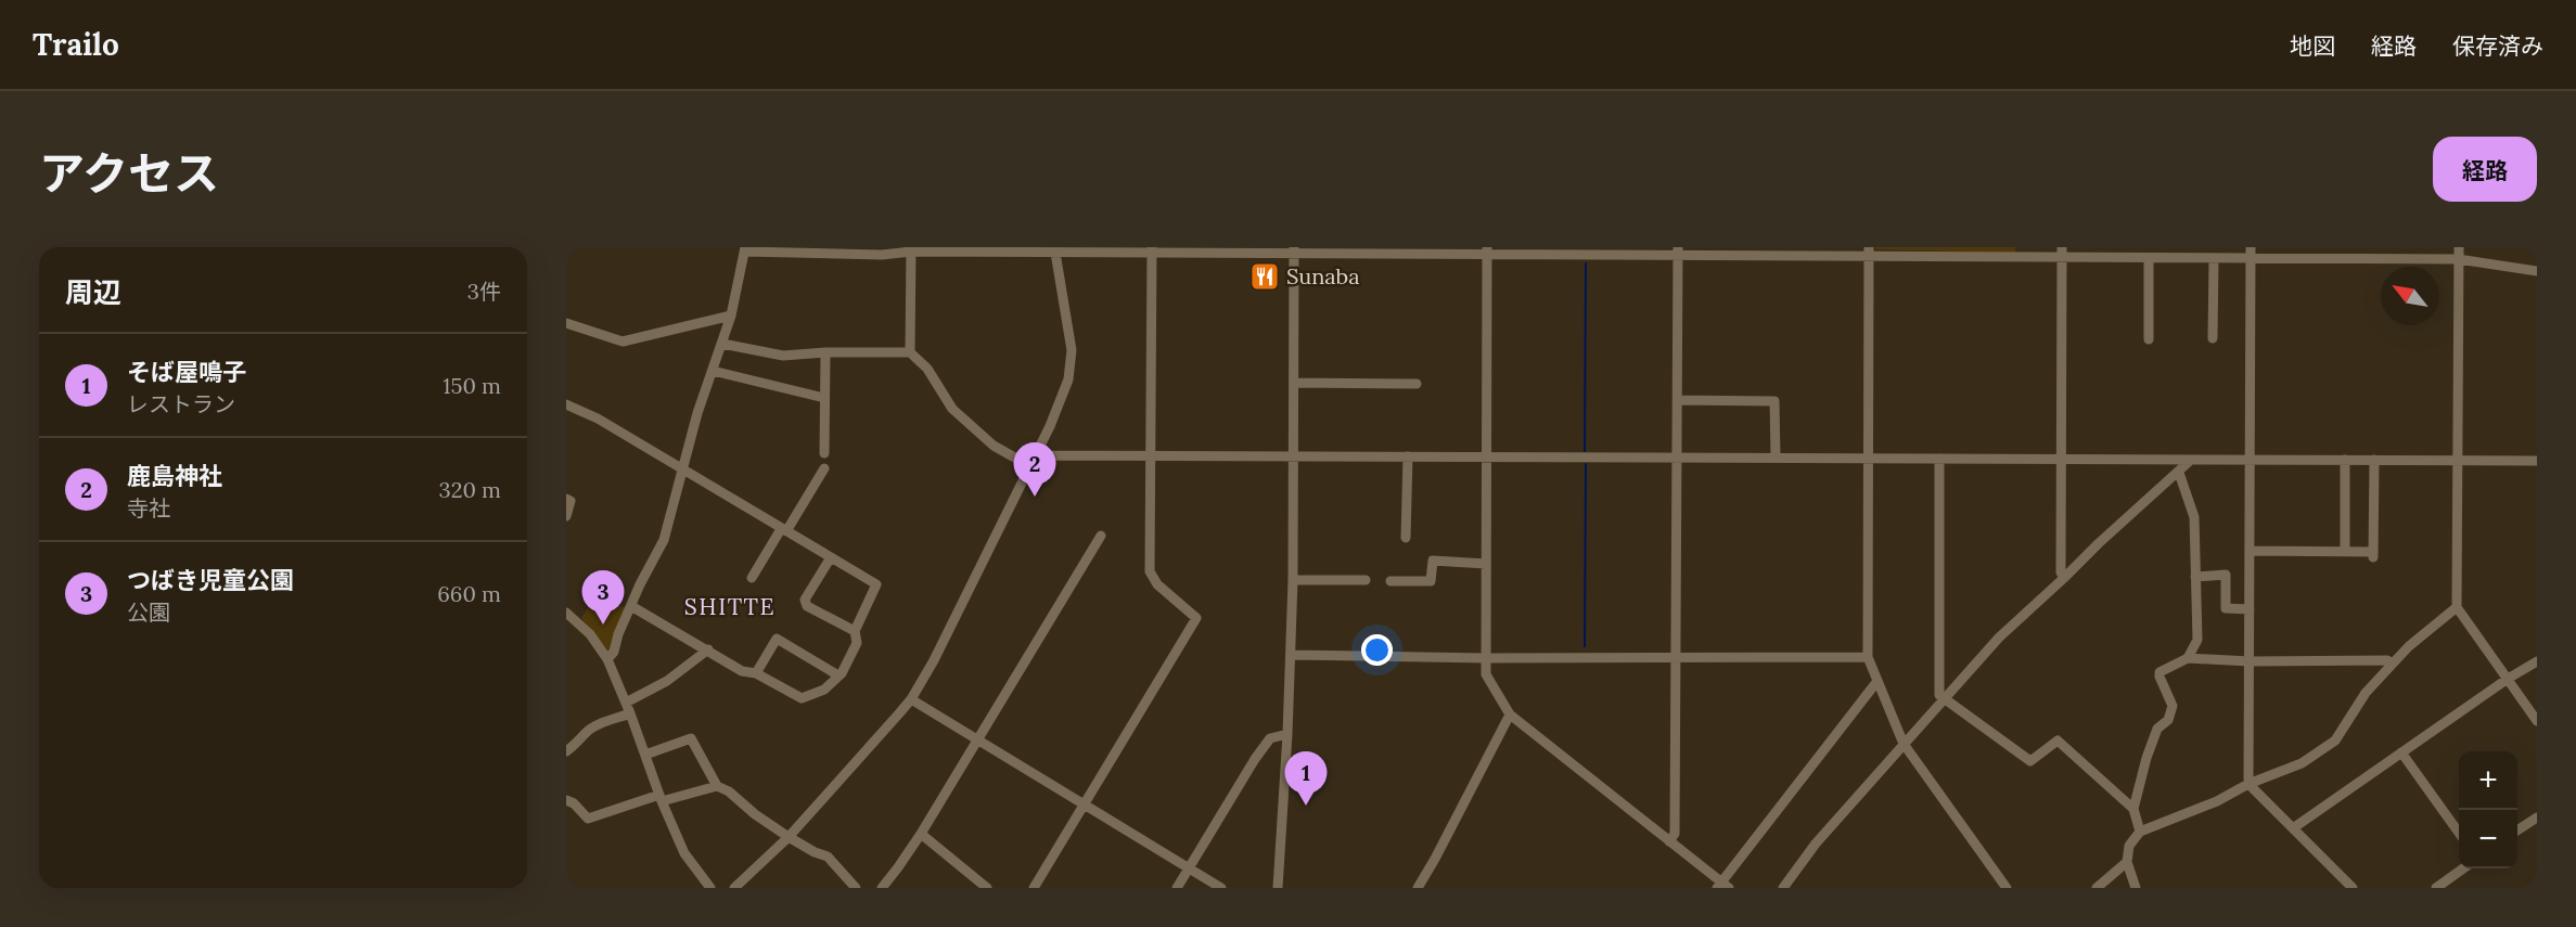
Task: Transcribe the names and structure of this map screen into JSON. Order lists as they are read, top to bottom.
{
  "districts": ["SHITTE"],
  "places": {
    "restaurant": ["Sunaba"]
  },
  "north": "top left",
  "page": {
    "header": "Trailo",
    "nav": ["地図", "経路", "保存済み"],
    "title": "アクセス",
    "buttons": "経路",
    "heading": ["周辺", "3件"],
    "list": [
      {
        "mark": "1",
        "name": "そば屋鳴子",
        "note": "レストラン",
        "value": "150 m"
      },
      {
        "mark": "2",
        "name": "鹿島神社",
        "note": "寺社",
        "value": "320 m"
      },
      {
        "mark": "3",
        "name": "つばき児童公園",
        "note": "公園",
        "value": "660 m"
      }
    ],
    "pins": ["2", "3", "1"],
    "map_buttons": ["+", "−"]
  }
}
